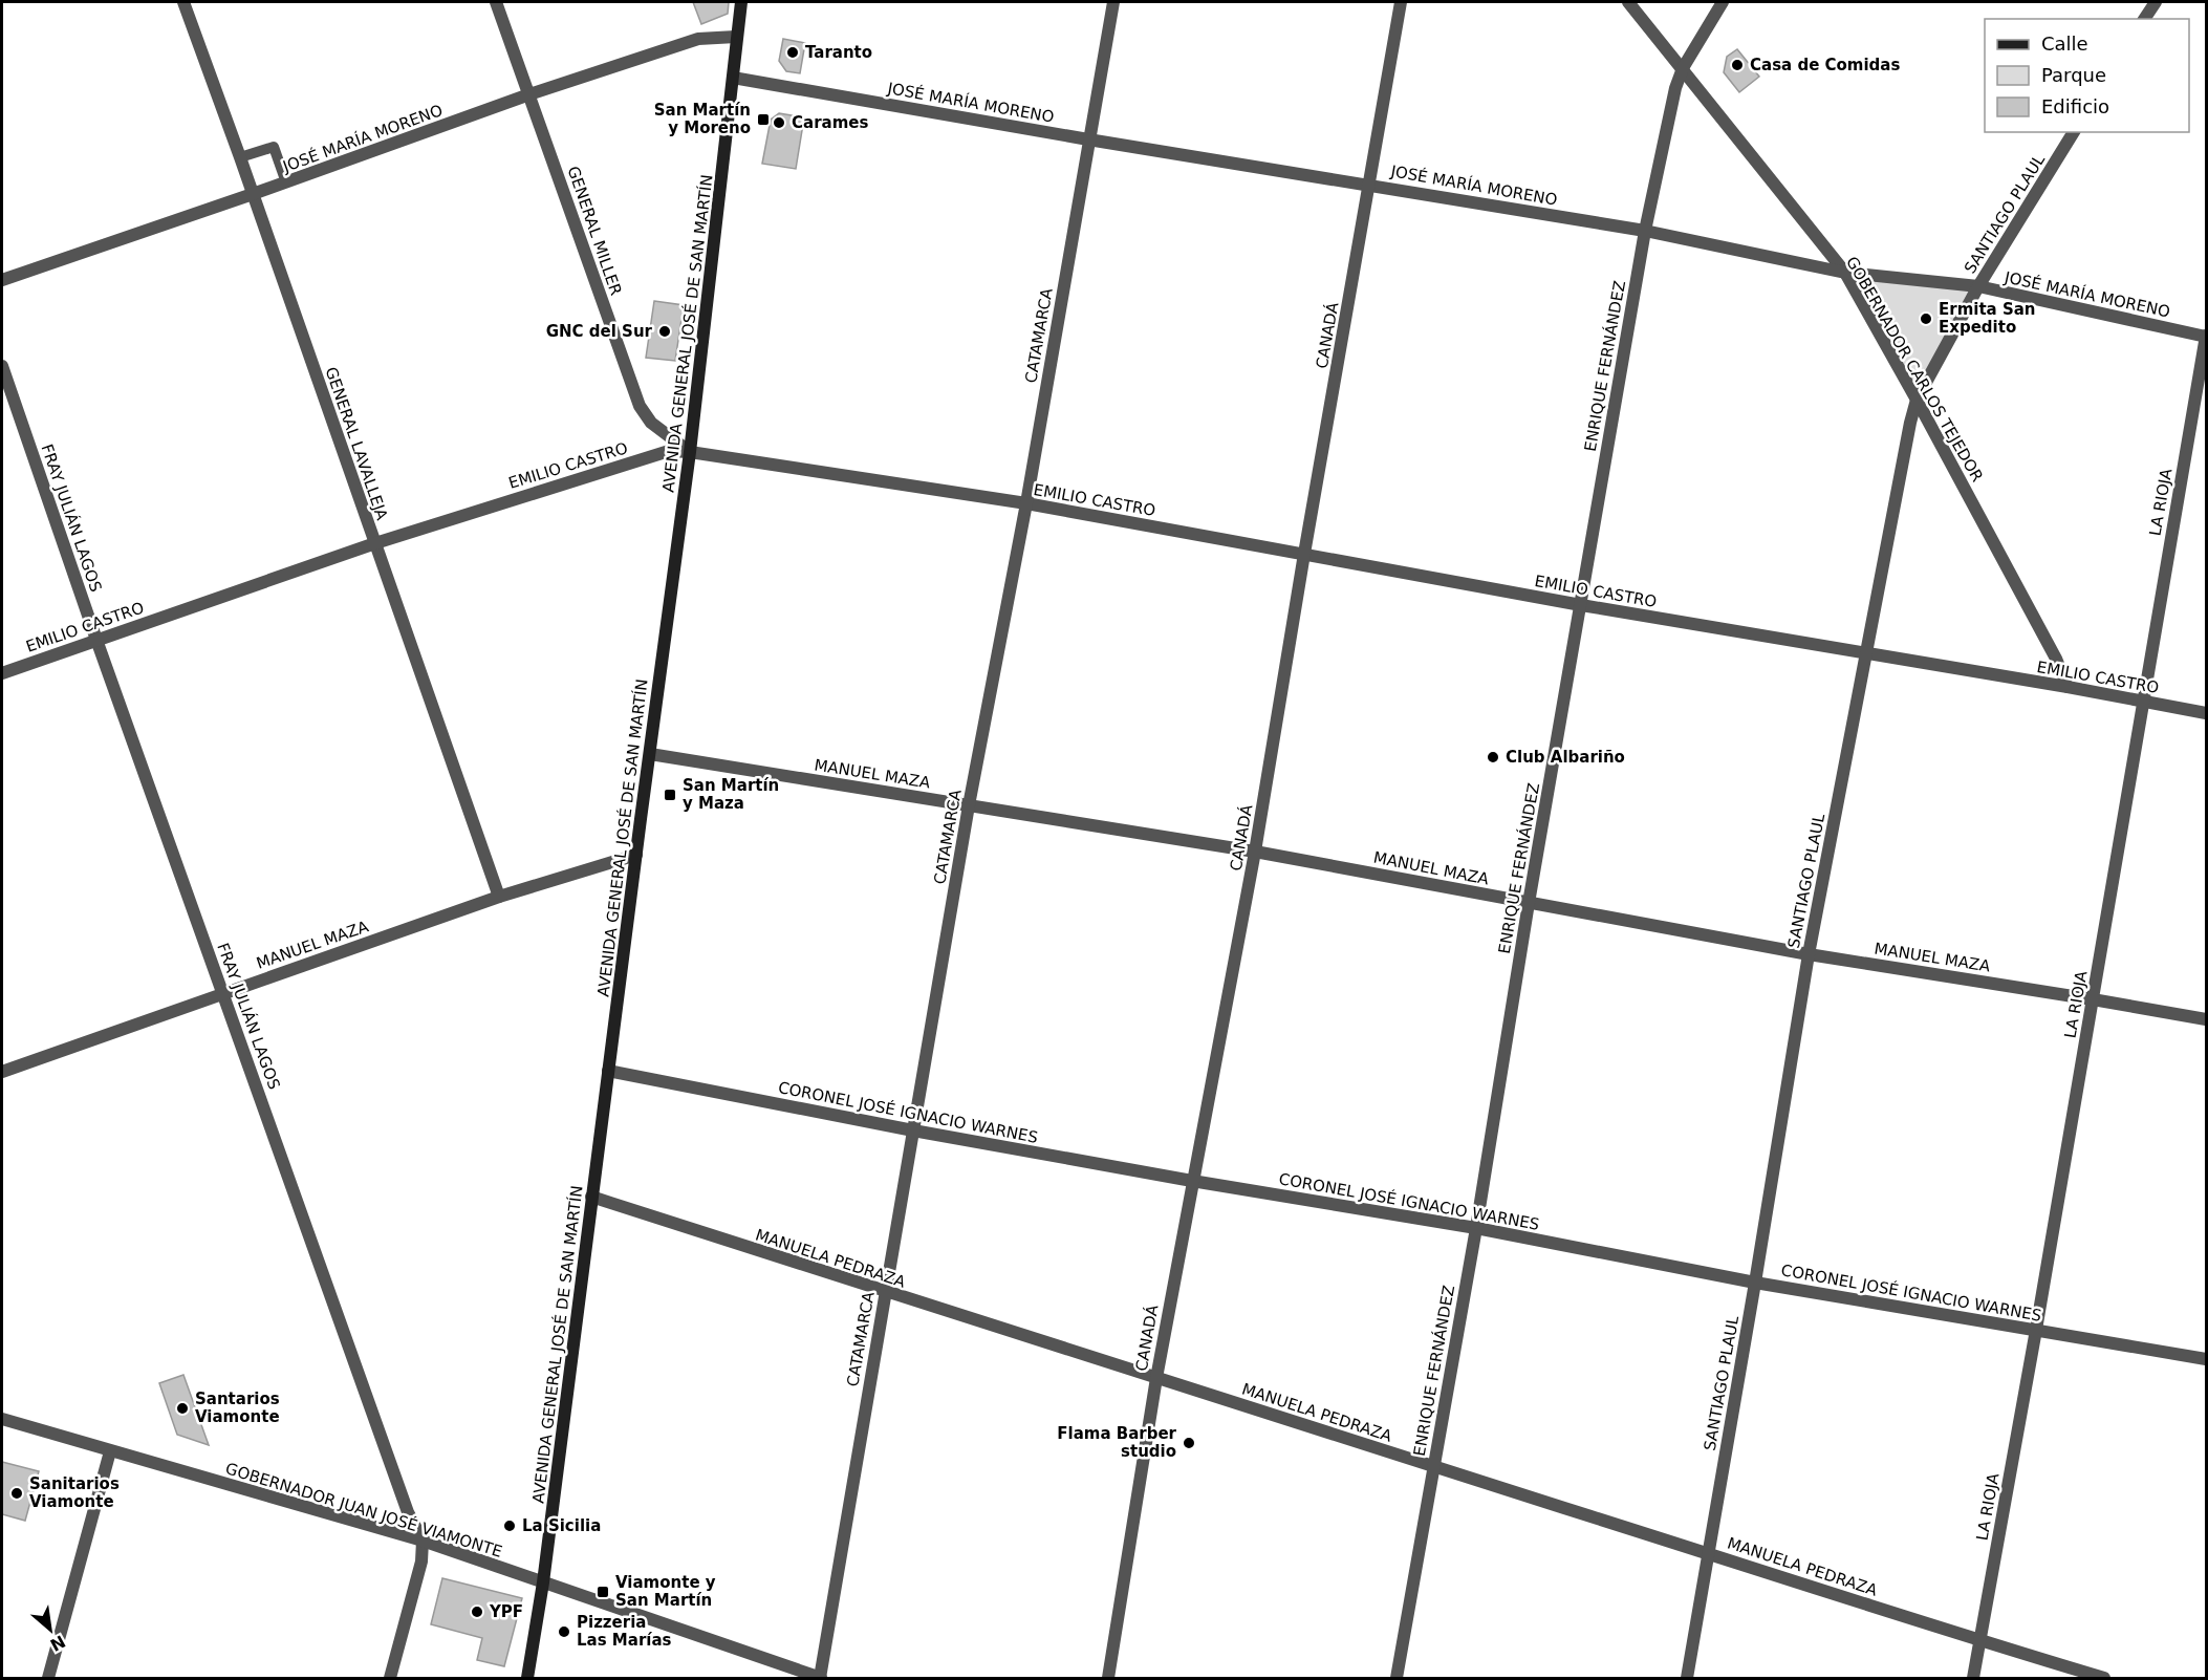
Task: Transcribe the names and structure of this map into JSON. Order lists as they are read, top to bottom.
{
  "streets": {
    "main road": ["AVENIDA GENERAL JOSÉ DE SAN MARTÍN"],
    "street": [
      "JOSÉ MARÍA MORENO",
      "SANTIAGO PLAUL",
      "GENERAL MILLER",
      "CATAMARCA",
      "CANADÁ",
      "ENRIQUE FERNÁNDEZ",
      "GOBERNADOR CARLOS TEJEDOR",
      "GENERAL LAVALLEJA",
      "EMILIO CASTRO",
      "LA RIOJA",
      "FRAY JULIÁN LAGOS",
      "MANUEL MAZA",
      "CORONEL JOSÉ IGNACIO WARNES",
      "MANUELA PEDRAZA",
      "GOBERNADOR JUAN JOSÉ VIAMONTE"
    ]
  },
  "crossings": [
    ["JOSÉ MARÍA MORENO", "SANTIAGO PLAUL"],
    ["JOSÉ MARÍA MORENO", "GENERAL MILLER"],
    ["JOSÉ MARÍA MORENO", "AVENIDA GENERAL JOSÉ DE SAN MARTÍN"],
    ["JOSÉ MARÍA MORENO", "CATAMARCA"],
    ["JOSÉ MARÍA MORENO", "CANADÁ"],
    ["JOSÉ MARÍA MORENO", "ENRIQUE FERNÁNDEZ"],
    ["JOSÉ MARÍA MORENO", "GOBERNADOR CARLOS TEJEDOR"],
    ["JOSÉ MARÍA MORENO", "GENERAL LAVALLEJA"],
    ["JOSÉ MARÍA MORENO", "LA RIOJA"],
    ["SANTIAGO PLAUL", "GOBERNADOR CARLOS TEJEDOR"],
    ["SANTIAGO PLAUL", "EMILIO CASTRO"],
    ["SANTIAGO PLAUL", "MANUEL MAZA"],
    ["SANTIAGO PLAUL", "CORONEL JOSÉ IGNACIO WARNES"],
    ["SANTIAGO PLAUL", "MANUELA PEDRAZA"],
    ["GENERAL MILLER", "AVENIDA GENERAL JOSÉ DE SAN MARTÍN"],
    ["GENERAL MILLER", "EMILIO CASTRO"],
    ["AVENIDA GENERAL JOSÉ DE SAN MARTÍN", "EMILIO CASTRO"],
    ["AVENIDA GENERAL JOSÉ DE SAN MARTÍN", "MANUEL MAZA"],
    ["AVENIDA GENERAL JOSÉ DE SAN MARTÍN", "CORONEL JOSÉ IGNACIO WARNES"],
    ["AVENIDA GENERAL JOSÉ DE SAN MARTÍN", "MANUELA PEDRAZA"],
    ["AVENIDA GENERAL JOSÉ DE SAN MARTÍN", "GOBERNADOR JUAN JOSÉ VIAMONTE"],
    ["CATAMARCA", "EMILIO CASTRO"],
    ["CATAMARCA", "MANUEL MAZA"],
    ["CATAMARCA", "CORONEL JOSÉ IGNACIO WARNES"],
    ["CATAMARCA", "MANUELA PEDRAZA"],
    ["CATAMARCA", "GOBERNADOR JUAN JOSÉ VIAMONTE"],
    ["CANADÁ", "EMILIO CASTRO"],
    ["CANADÁ", "MANUEL MAZA"],
    ["CANADÁ", "CORONEL JOSÉ IGNACIO WARNES"],
    ["CANADÁ", "MANUELA PEDRAZA"],
    ["ENRIQUE FERNÁNDEZ", "GOBERNADOR CARLOS TEJEDOR"],
    ["ENRIQUE FERNÁNDEZ", "EMILIO CASTRO"],
    ["ENRIQUE FERNÁNDEZ", "MANUEL MAZA"],
    ["ENRIQUE FERNÁNDEZ", "CORONEL JOSÉ IGNACIO WARNES"],
    ["ENRIQUE FERNÁNDEZ", "MANUELA PEDRAZA"],
    ["GOBERNADOR CARLOS TEJEDOR", "EMILIO CASTRO"],
    ["GENERAL LAVALLEJA", "EMILIO CASTRO"],
    ["GENERAL LAVALLEJA", "MANUEL MAZA"],
    ["EMILIO CASTRO", "LA RIOJA"],
    ["EMILIO CASTRO", "FRAY JULIÁN LAGOS"],
    ["LA RIOJA", "MANUEL MAZA"],
    ["LA RIOJA", "CORONEL JOSÉ IGNACIO WARNES"],
    ["LA RIOJA", "MANUELA PEDRAZA"],
    ["FRAY JULIÁN LAGOS", "MANUEL MAZA"],
    ["FRAY JULIÁN LAGOS", "GOBERNADOR JUAN JOSÉ VIAMONTE"]
  ],
  "places": {
    "other": [
      "Taranto",
      "Casa de Comidas",
      "Carames",
      "Ermita San Expedito",
      "GNC del Sur",
      "Club Albariño",
      "Santarios Viamonte",
      "Flama Barber studio",
      "Sanitarios Viamonte",
      "La Sicilia",
      "YPF",
      "Pizzeria Las Marías"
    ],
    "transit": ["San Martín y Moreno", "San Martín y Maza", "Viamonte y San Martín"]
  },
  "legend": ["Calle", "Parque", "Edificio"],
  "north": "bottom right"
}
